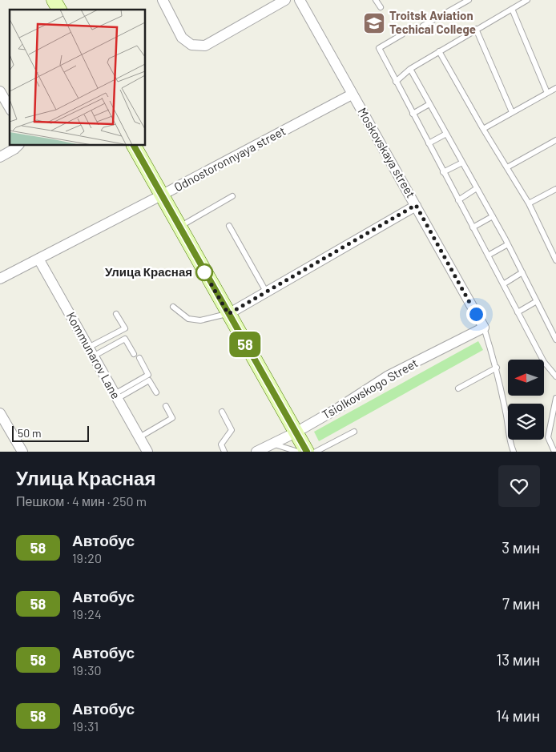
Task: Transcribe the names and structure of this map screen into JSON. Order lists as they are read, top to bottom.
{
  "streets": {
    "street": [
      "Moskovskaya street",
      "Odnostoronnyaya street",
      "Kommunarov Lane",
      "Tsiolkovskogo Street"
    ]
  },
  "crossings": [
    ["Moskovskaya street", "Odnostoronnyaya street"],
    ["Moskovskaya street", "Tsiolkovskogo Street"],
    ["Odnostoronnyaya street", "Kommunarov Lane"]
  ],
  "places": {
    "school or university": ["Troitsk Aviation Techical College"],
    "other": ["Улица Красная"]
  },
  "lines": ["bus line 58"],
  "scale_bar": "50 m",
  "north": "left",
  "page": {
    "on_map": "58",
    "scale": "50 m",
    "heading": ["Улица Красная", "Пешком · 4 мин · 250 m"],
    "list": [
      {
        "mark": "58",
        "name": "Автобус",
        "note": "19:20",
        "value": "3 мин"
      },
      {
        "mark": "58",
        "name": "Автобус",
        "note": "19:24",
        "value": "7 мин"
      },
      {
        "mark": "58",
        "name": "Автобус",
        "note": "19:30",
        "value": "13 мин"
      },
      {
        "mark": "58",
        "name": "Автобус",
        "note": "19:31",
        "value": "14 мин"
      }
    ]
  }
}
